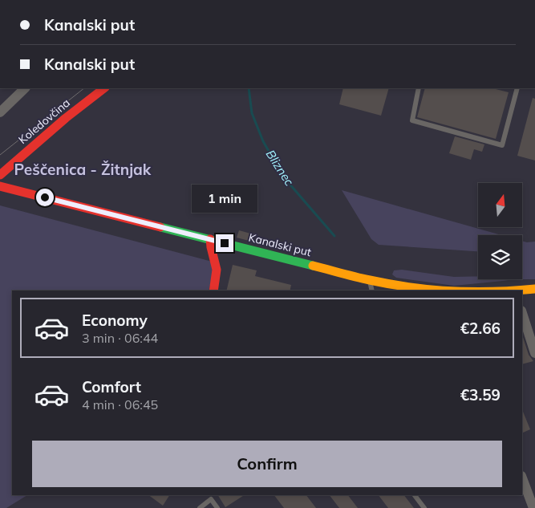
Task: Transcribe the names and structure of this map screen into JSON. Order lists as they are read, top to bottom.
{
  "streets": {
    "street": ["Koledovčina", "Kanalski put"]
  },
  "districts": ["Peščenica - Žitnjak"],
  "water": ["Bliznec"],
  "north": "top",
  "page": {
    "banner": ["Kanalski put", "Kanalski put"],
    "bubble": "1 min",
    "list": [
      {
        "name": "Economy",
        "note": "3 min · 06:44",
        "value": "€2.66"
      },
      {
        "name": "Comfort",
        "note": "4 min · 06:45",
        "value": "€3.59"
      }
    ],
    "buttons": "Confirm"
  }
}
